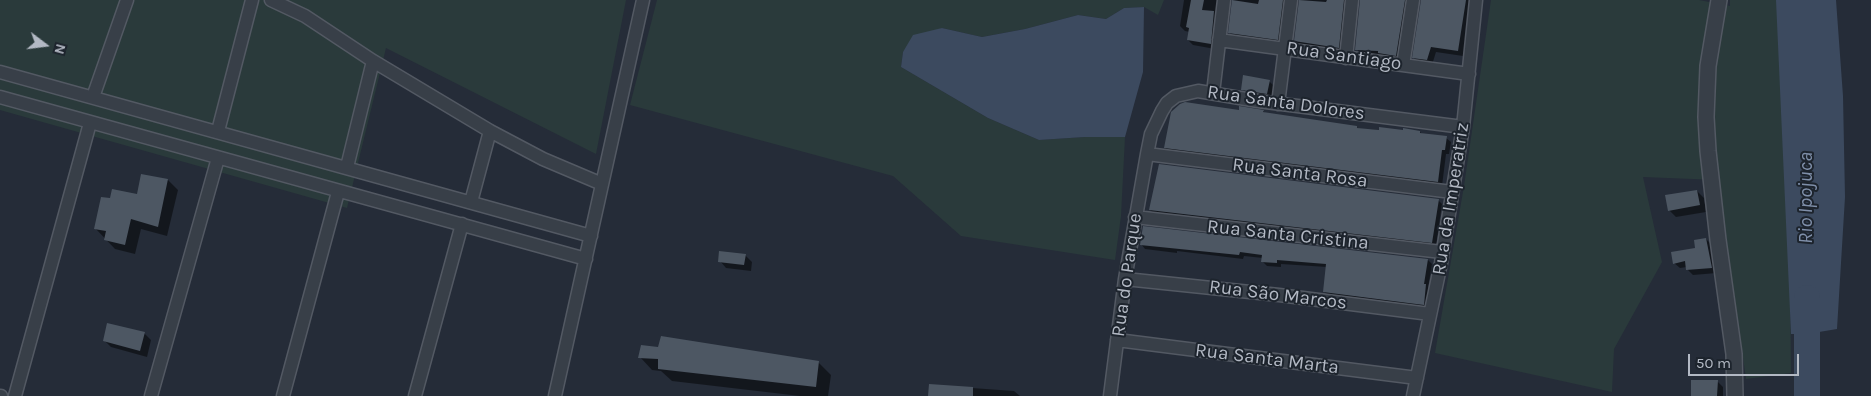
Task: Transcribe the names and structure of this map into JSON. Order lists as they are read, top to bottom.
{
  "streets": {
    "street": [
      "Rua Santiago",
      "Rua Santa Dolores",
      "Rua Santa Rosa",
      "Rua da Imperatriz",
      "Rua Santa Cristina",
      "Rua do Parque",
      "Rua São Marcos",
      "Rua Santa Marta"
    ]
  },
  "crossings": [
    ["Rua Santiago", "Rua da Imperatriz"],
    ["Rua Santa Dolores", "Rua Santa Rosa"],
    ["Rua Santa Dolores", "Rua da Imperatriz"],
    ["Rua Santa Dolores", "Rua do Parque"],
    ["Rua Santa Rosa", "Rua da Imperatriz"],
    ["Rua Santa Rosa", "Rua do Parque"],
    ["Rua da Imperatriz", "Rua Santa Cristina"],
    ["Rua da Imperatriz", "Rua São Marcos"],
    ["Rua da Imperatriz", "Rua Santa Marta"],
    ["Rua Santa Cristina", "Rua do Parque"],
    ["Rua do Parque", "Rua São Marcos"],
    ["Rua do Parque", "Rua Santa Marta"]
  ],
  "water": ["Rio Ipojuca"],
  "scale_bar": "50 m",
  "north": "right"
}
